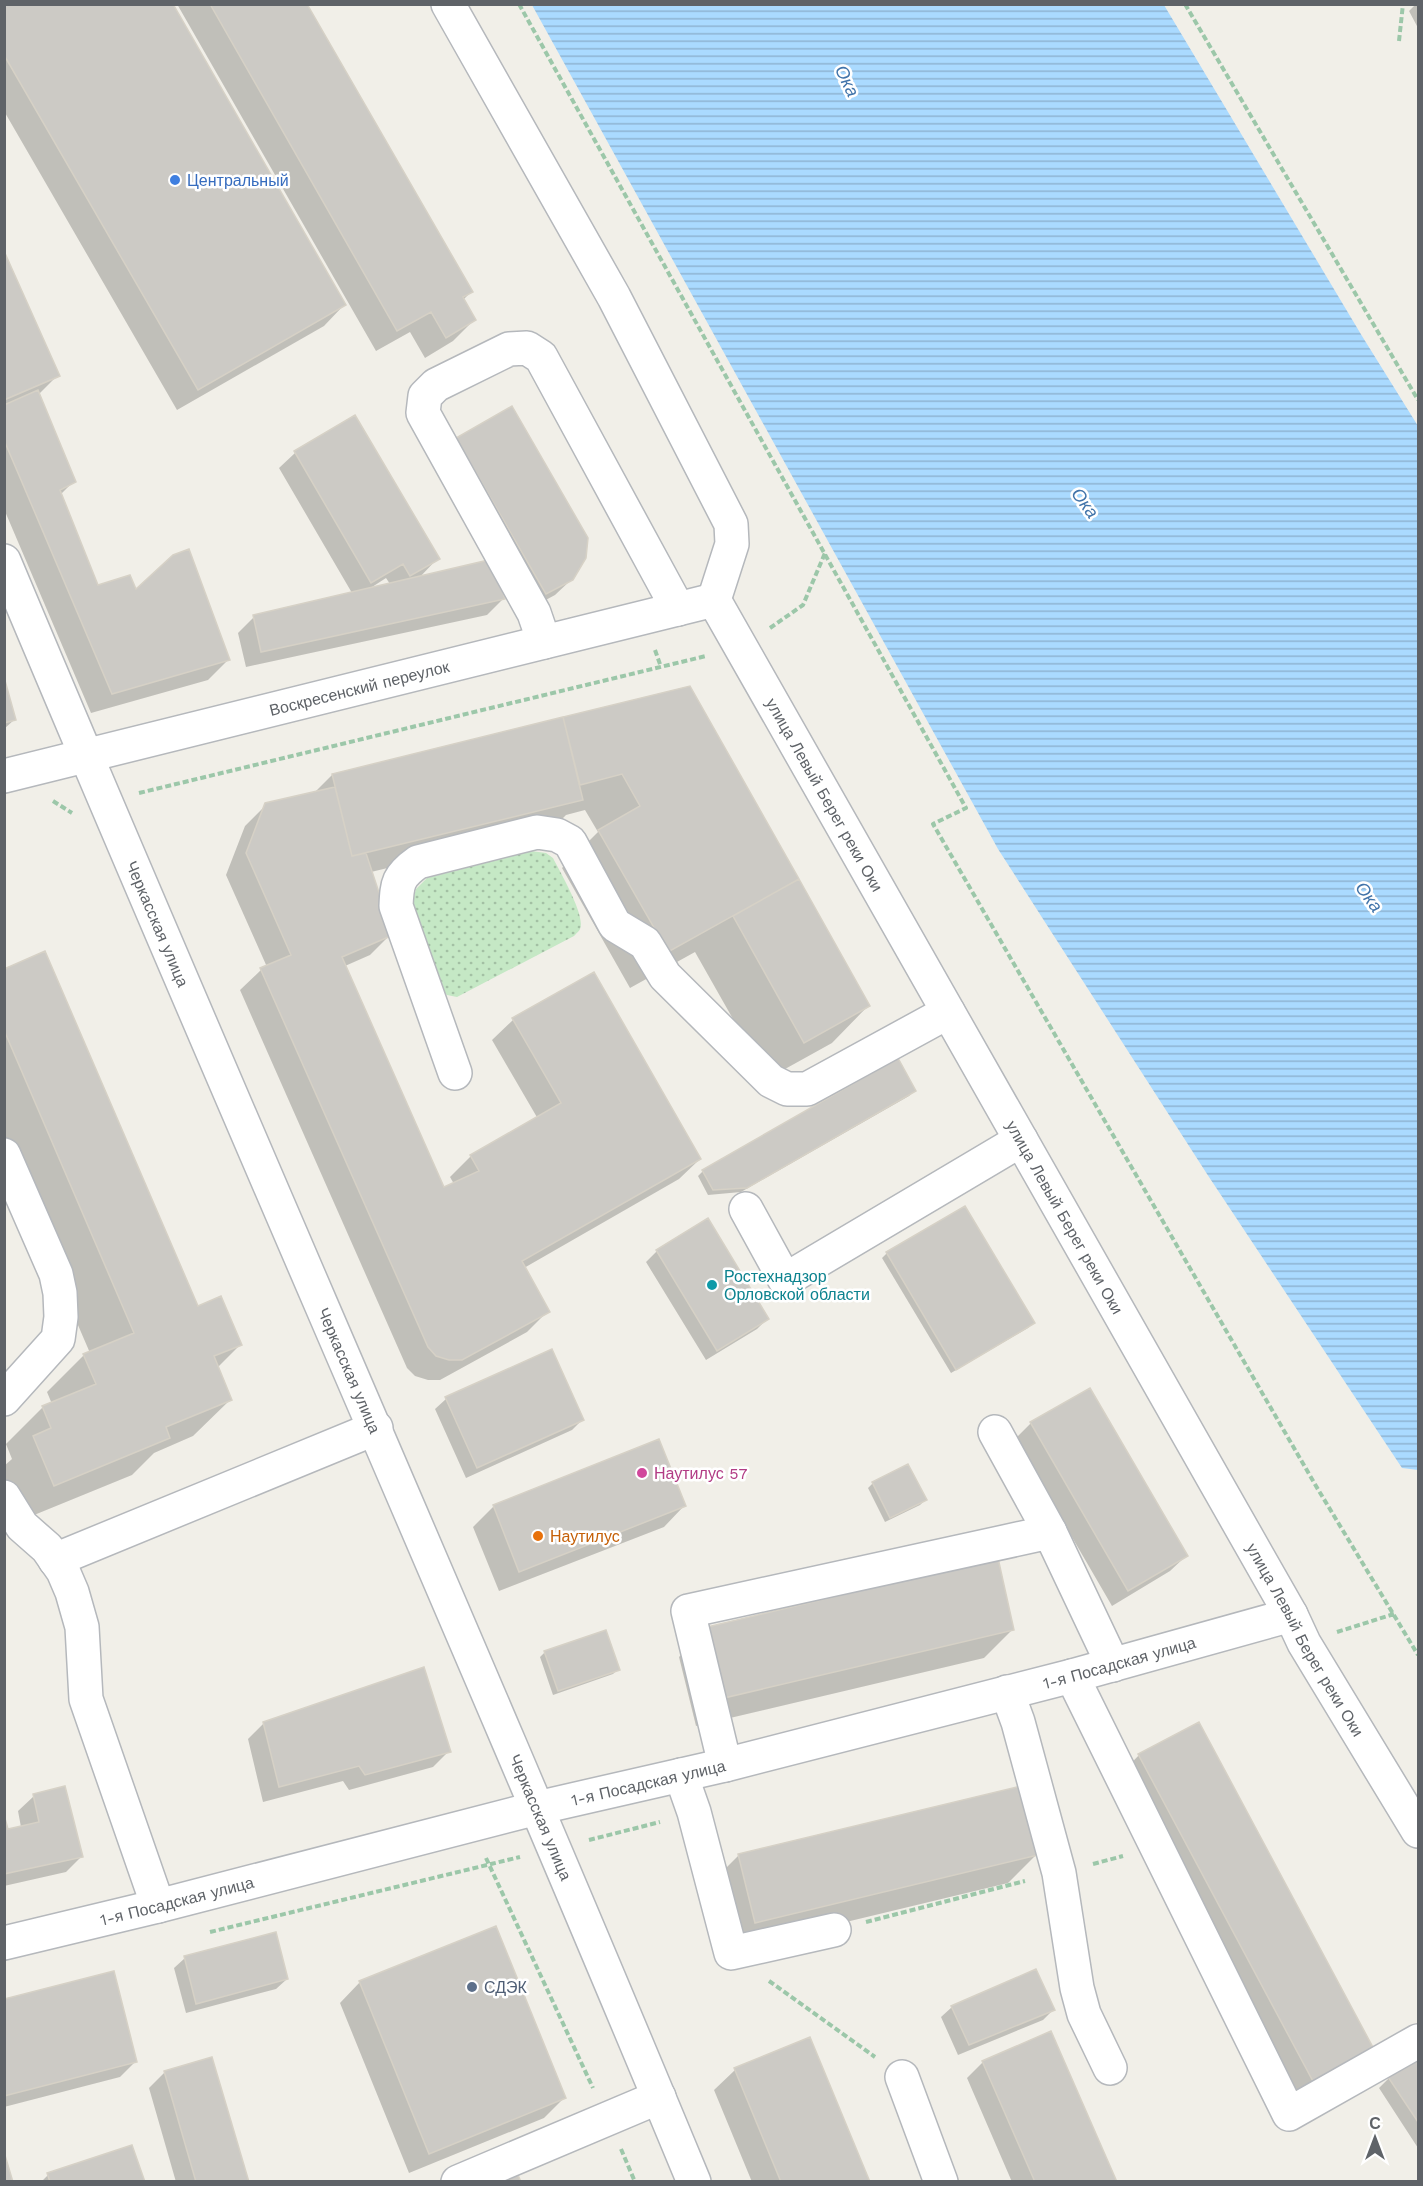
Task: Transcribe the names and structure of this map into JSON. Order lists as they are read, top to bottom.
{
  "streets": {
    "street": [
      "Воскресенский переулок",
      "улица Левый Берег реки Оки",
      "Черкасская улица",
      "1-я Посадская улица"
    ]
  },
  "crossings": [
    ["Воскресенский переулок", "улица Левый Берег реки Оки"],
    ["Воскресенский переулок", "Черкасская улица"],
    ["улица Левый Берег реки Оки", "1-я Посадская улица"],
    ["Черкасская улица", "1-я Посадская улица"]
  ],
  "water": ["Ока"],
  "places": [
    "Центральный",
    "Ростехнадзор Орловской области",
    "Наутилус 57",
    "Наутилус",
    "СДЭК"
  ],
  "north": "top"
}
